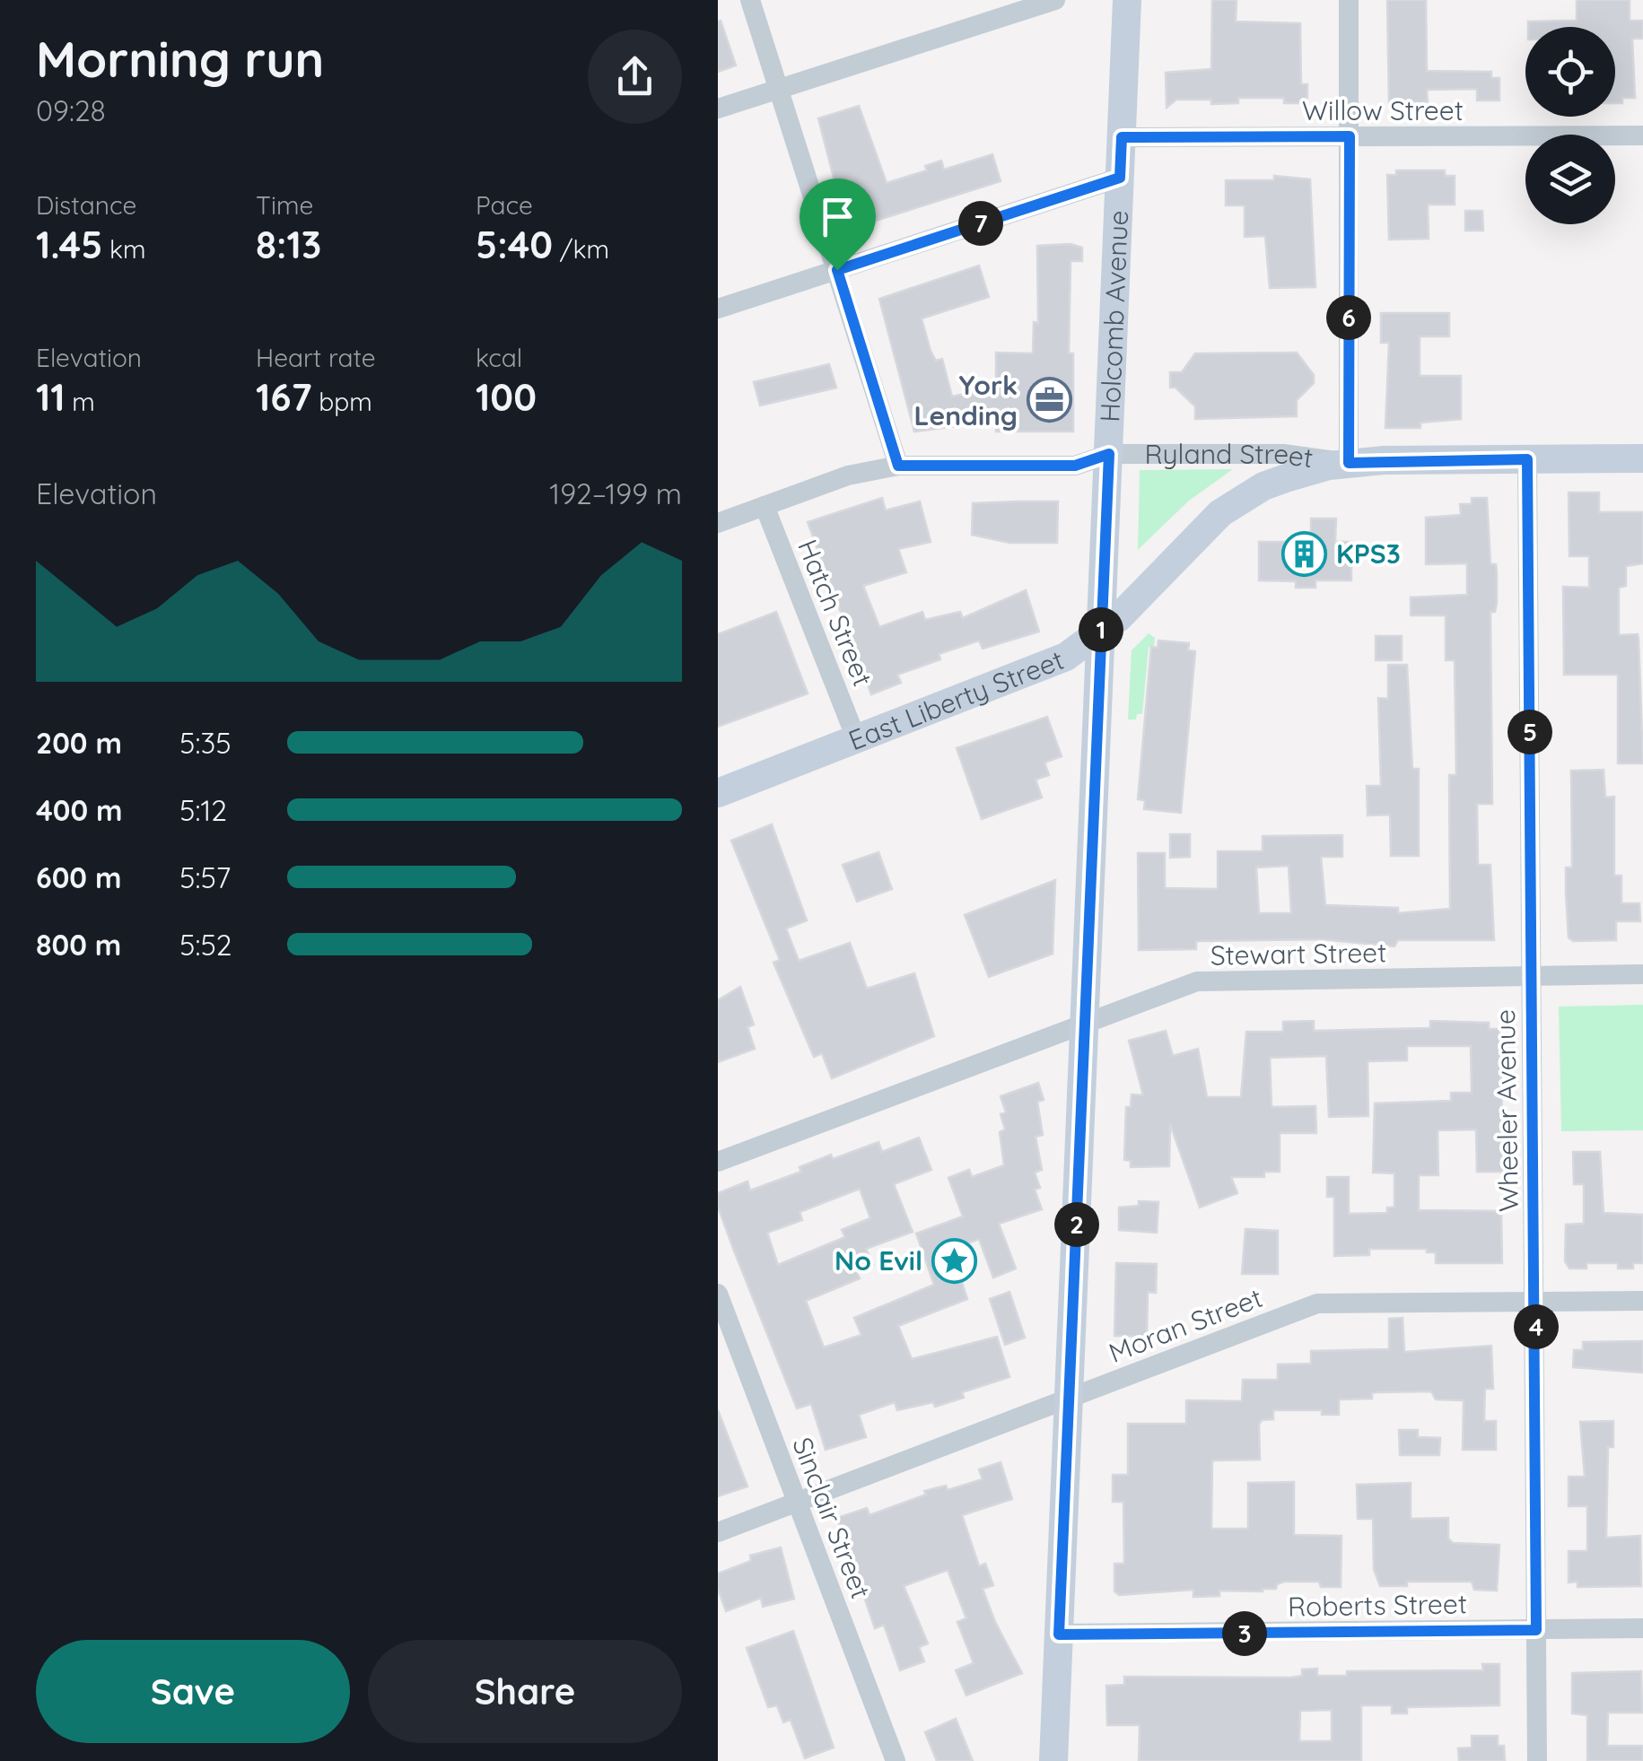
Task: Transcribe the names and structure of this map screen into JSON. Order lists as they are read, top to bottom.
{
  "streets": {
    "street": [
      "Willow Street",
      "Holcomb Avenue",
      "Ryland Street",
      "Hatch Street",
      "East Liberty Street",
      "Stewart Street",
      "Wheeler Avenue",
      "Moran Street",
      "Sinclair Street",
      "Roberts Street"
    ]
  },
  "crossings": [
    ["Willow Street", "Holcomb Avenue"],
    ["Holcomb Avenue", "Ryland Street"],
    ["Holcomb Avenue", "East Liberty Street"],
    ["Holcomb Avenue", "Stewart Street"],
    ["Holcomb Avenue", "Moran Street"],
    ["Holcomb Avenue", "Roberts Street"],
    ["Ryland Street", "Hatch Street"],
    ["Ryland Street", "East Liberty Street"],
    ["Ryland Street", "Wheeler Avenue"],
    ["Hatch Street", "East Liberty Street"],
    ["Stewart Street", "Wheeler Avenue"],
    ["Wheeler Avenue", "Moran Street"],
    ["Wheeler Avenue", "Roberts Street"],
    ["Moran Street", "Sinclair Street"]
  ],
  "places": {
    "office": ["York Lending"],
    "building": ["KPS3"],
    "place": ["No Evil"]
  },
  "page": {
    "heading": ["Morning run", "09:28"],
    "stats": [
      ["Distance", "1.45 km"],
      ["Time", "8:13"],
      ["Pace", "5:40 /km"],
      ["Elevation", "11 m"],
      ["Heart rate", "167 bpm"],
      ["kcal", "100"]
    ],
    "pins": [
      "7",
      "6",
      "1",
      "5",
      "2",
      "4",
      "3"
    ],
    "chart": ["Elevation", "192–199 m"],
    "list": [
      {
        "name": "200 m",
        "note": "5:35"
      },
      {
        "name": "400 m",
        "note": "5:12"
      },
      {
        "name": "600 m",
        "note": "5:57"
      },
      {
        "name": "800 m",
        "note": "5:52"
      }
    ],
    "buttons": ["Save", "Share"]
  }
}
